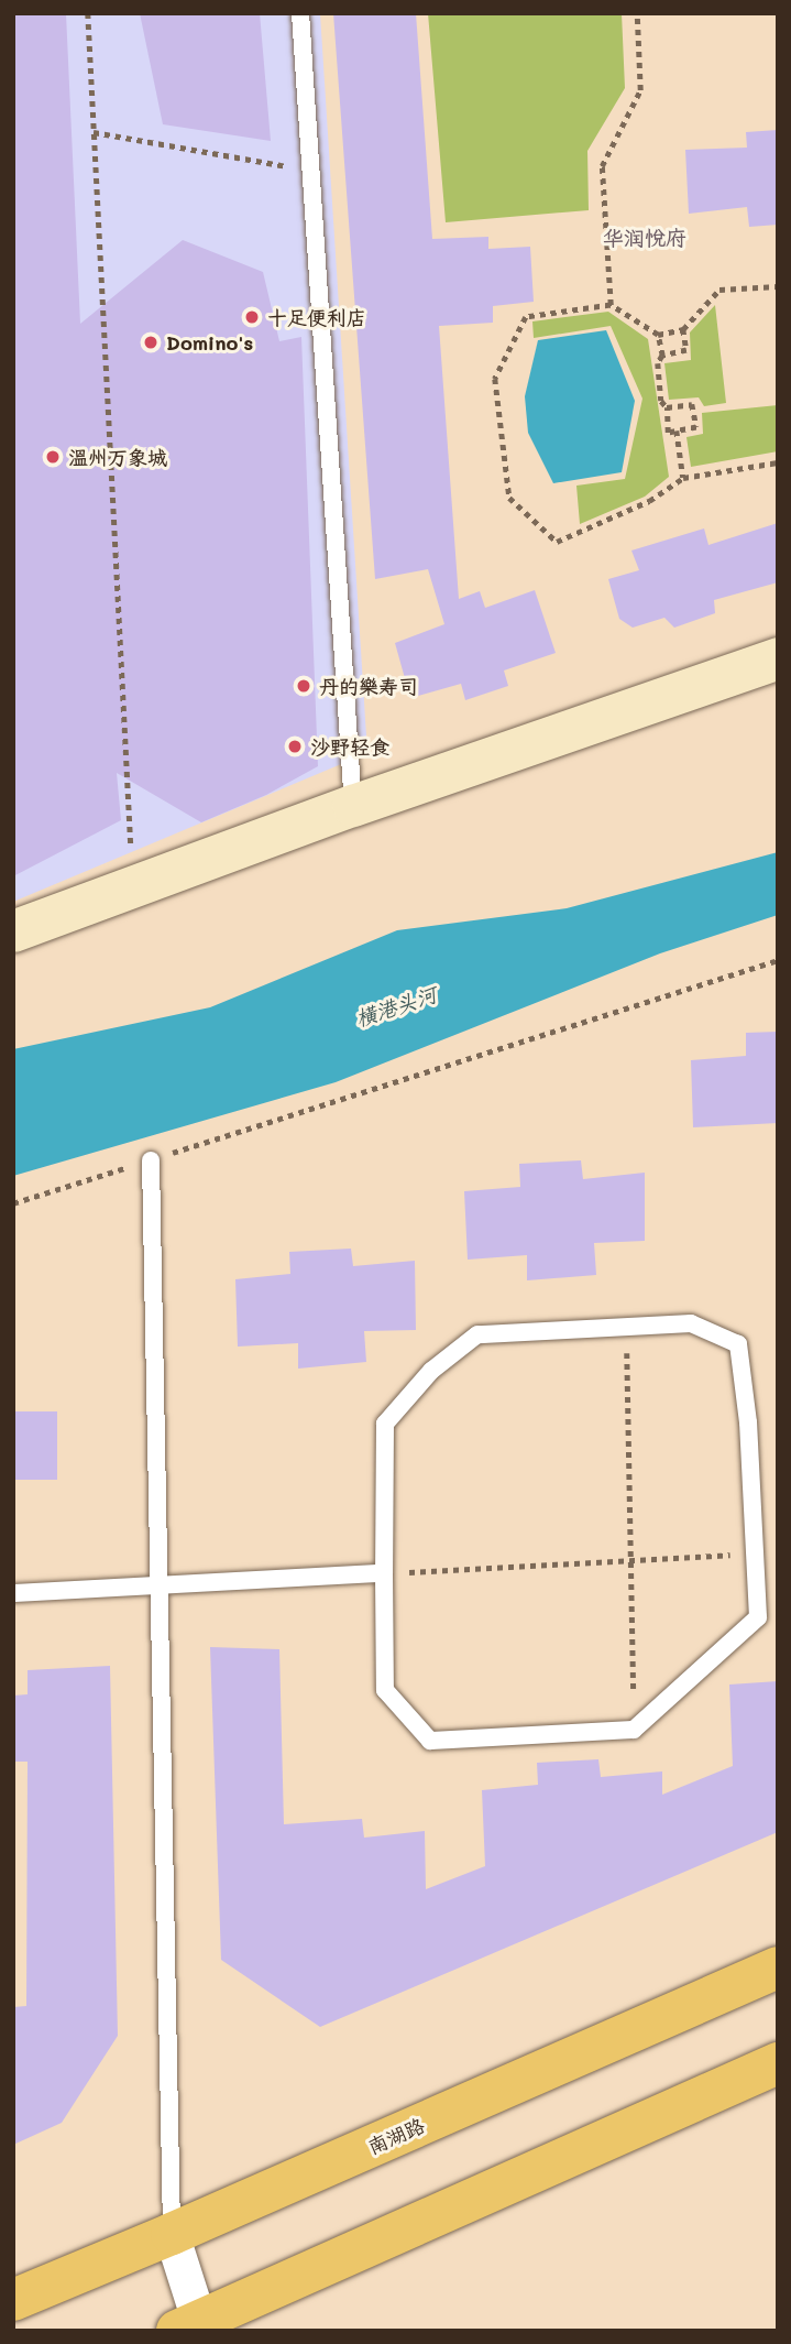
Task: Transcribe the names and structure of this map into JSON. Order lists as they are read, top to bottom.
{
  "streets": {
    "main road": ["南湖路"]
  },
  "districts": ["华润悦府"],
  "water": ["横港头河"],
  "places": [
    "十足便利店",
    "Domino's",
    "温州万象城",
    "丹的樂寿司",
    "沙野轻食"
  ]
}
